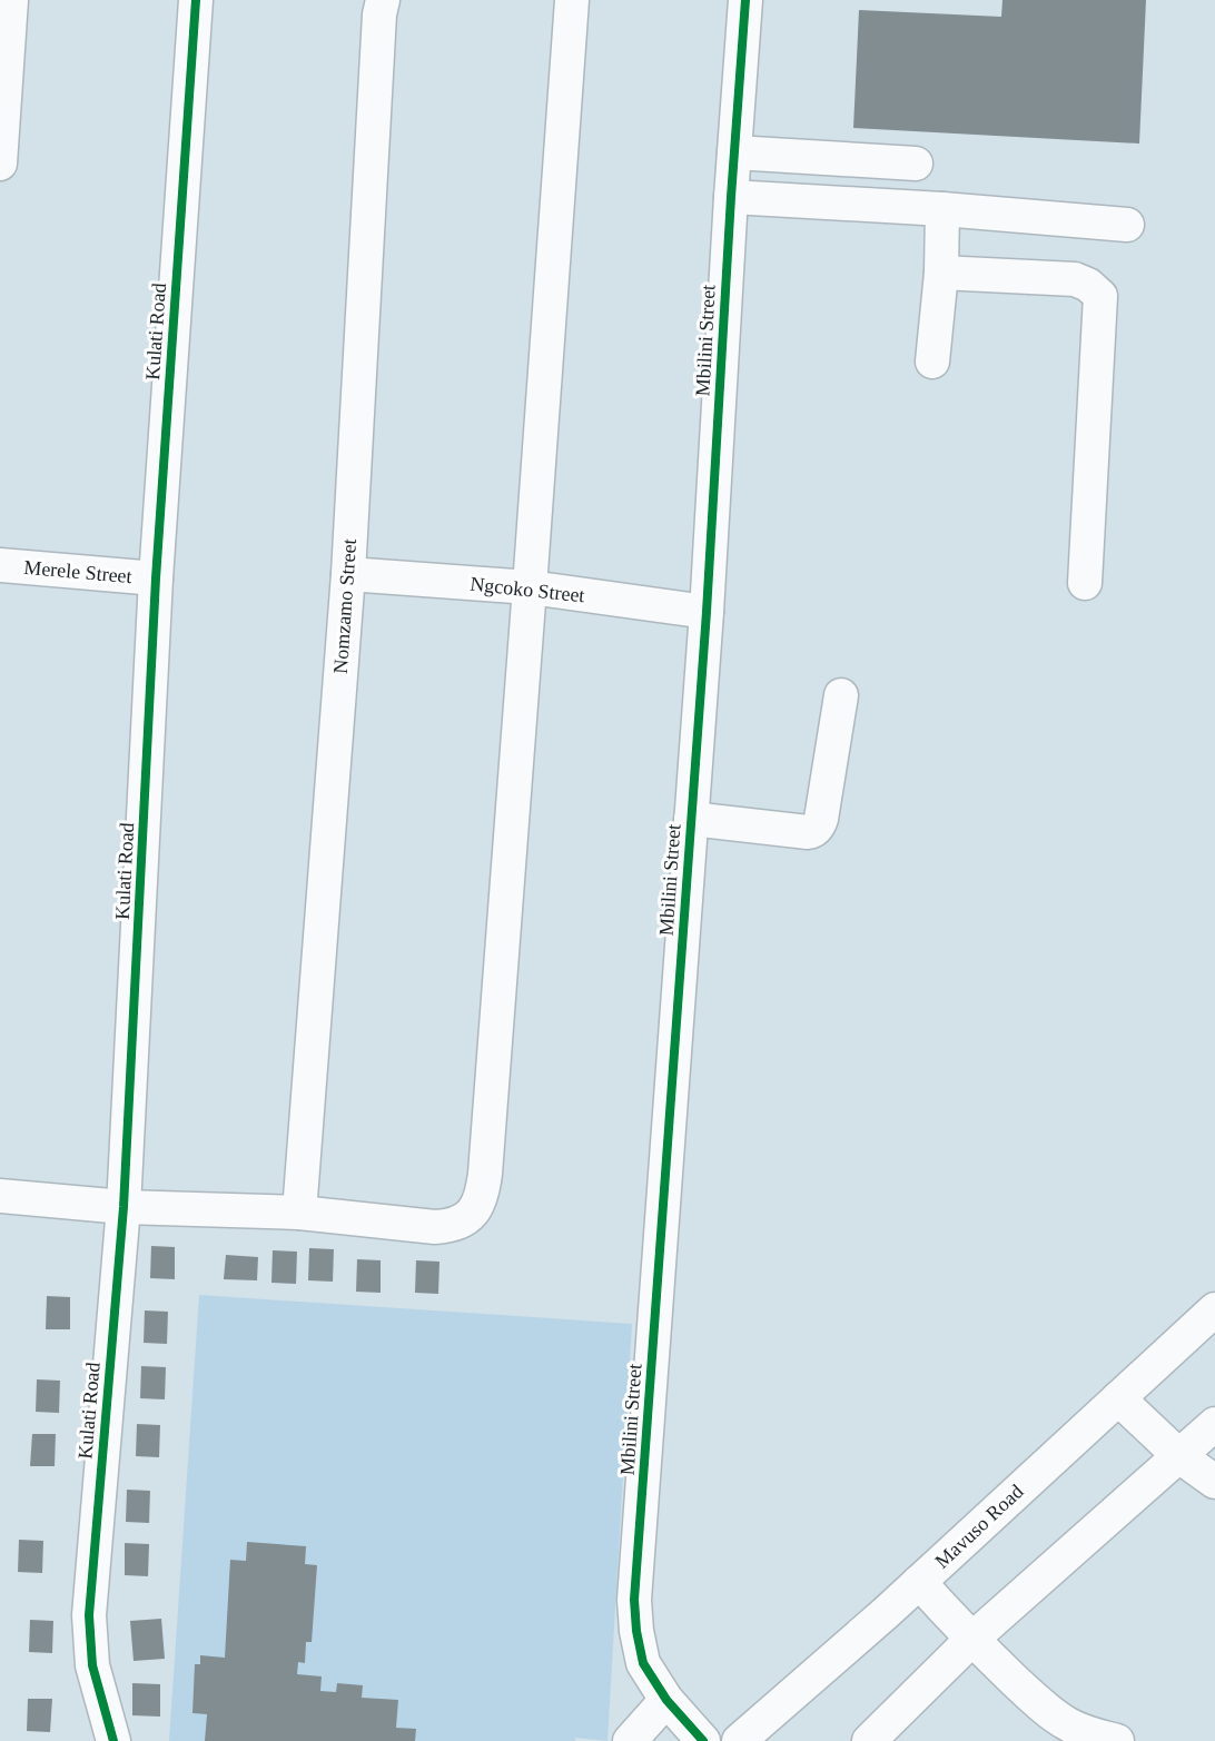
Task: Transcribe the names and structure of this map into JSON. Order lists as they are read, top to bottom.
{
  "streets": {
    "street": [
      "Kulati Road",
      "Mbilini Street",
      "Merele Street",
      "Ngcoko Street",
      "Nomzamo Street",
      "Mavuso Road"
    ]
  },
  "crossings": [
    ["Kulati Road", "Merele Street"],
    ["Mbilini Street", "Ngcoko Street"],
    ["Ngcoko Street", "Nomzamo Street"]
  ]
}
